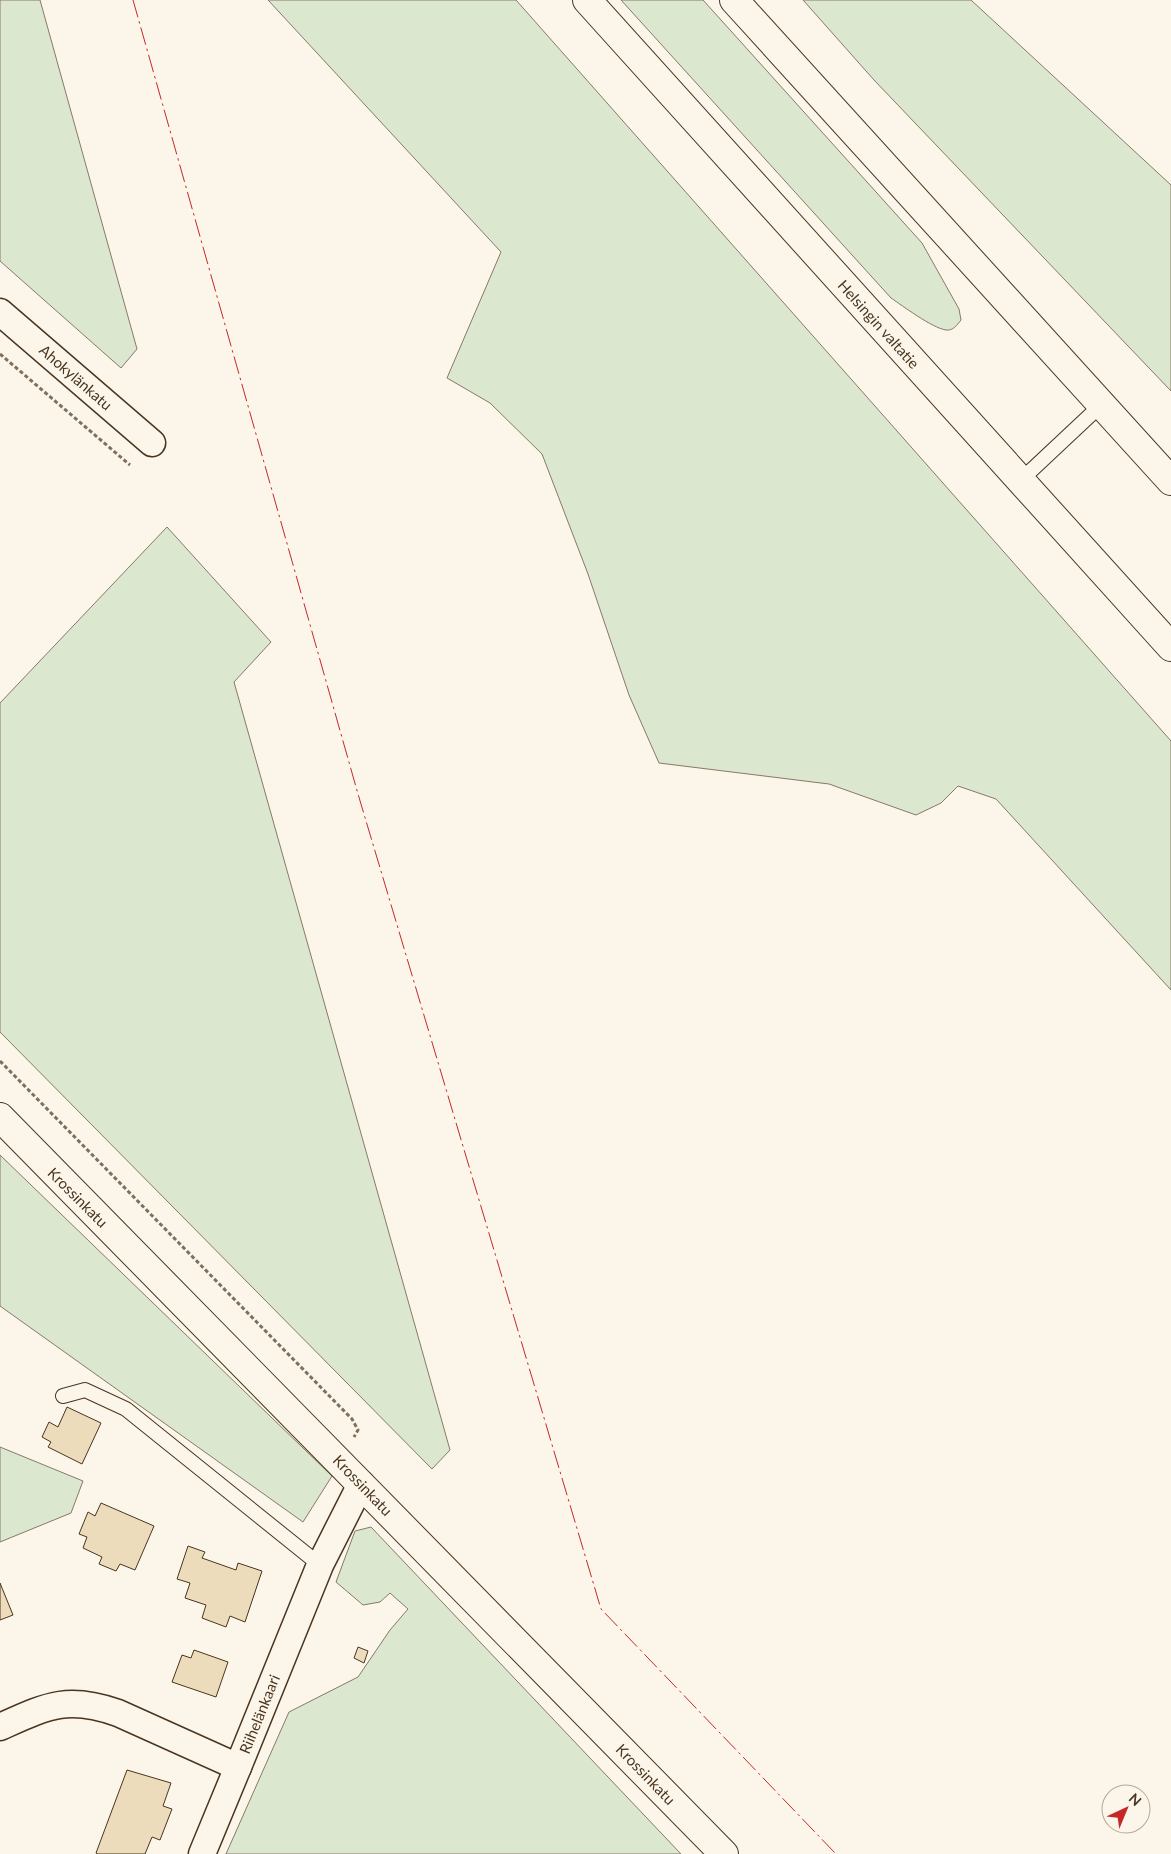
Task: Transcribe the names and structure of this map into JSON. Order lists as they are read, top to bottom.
{
  "streets": {
    "main road": ["Helsingin valtatie", "Krossinkatu"],
    "street": ["Ahokylänkatu", "Riihelänkaari"]
  },
  "crossings": [
    ["Krossinkatu", "Riihelänkaari"]
  ],
  "north": "top right"
}
